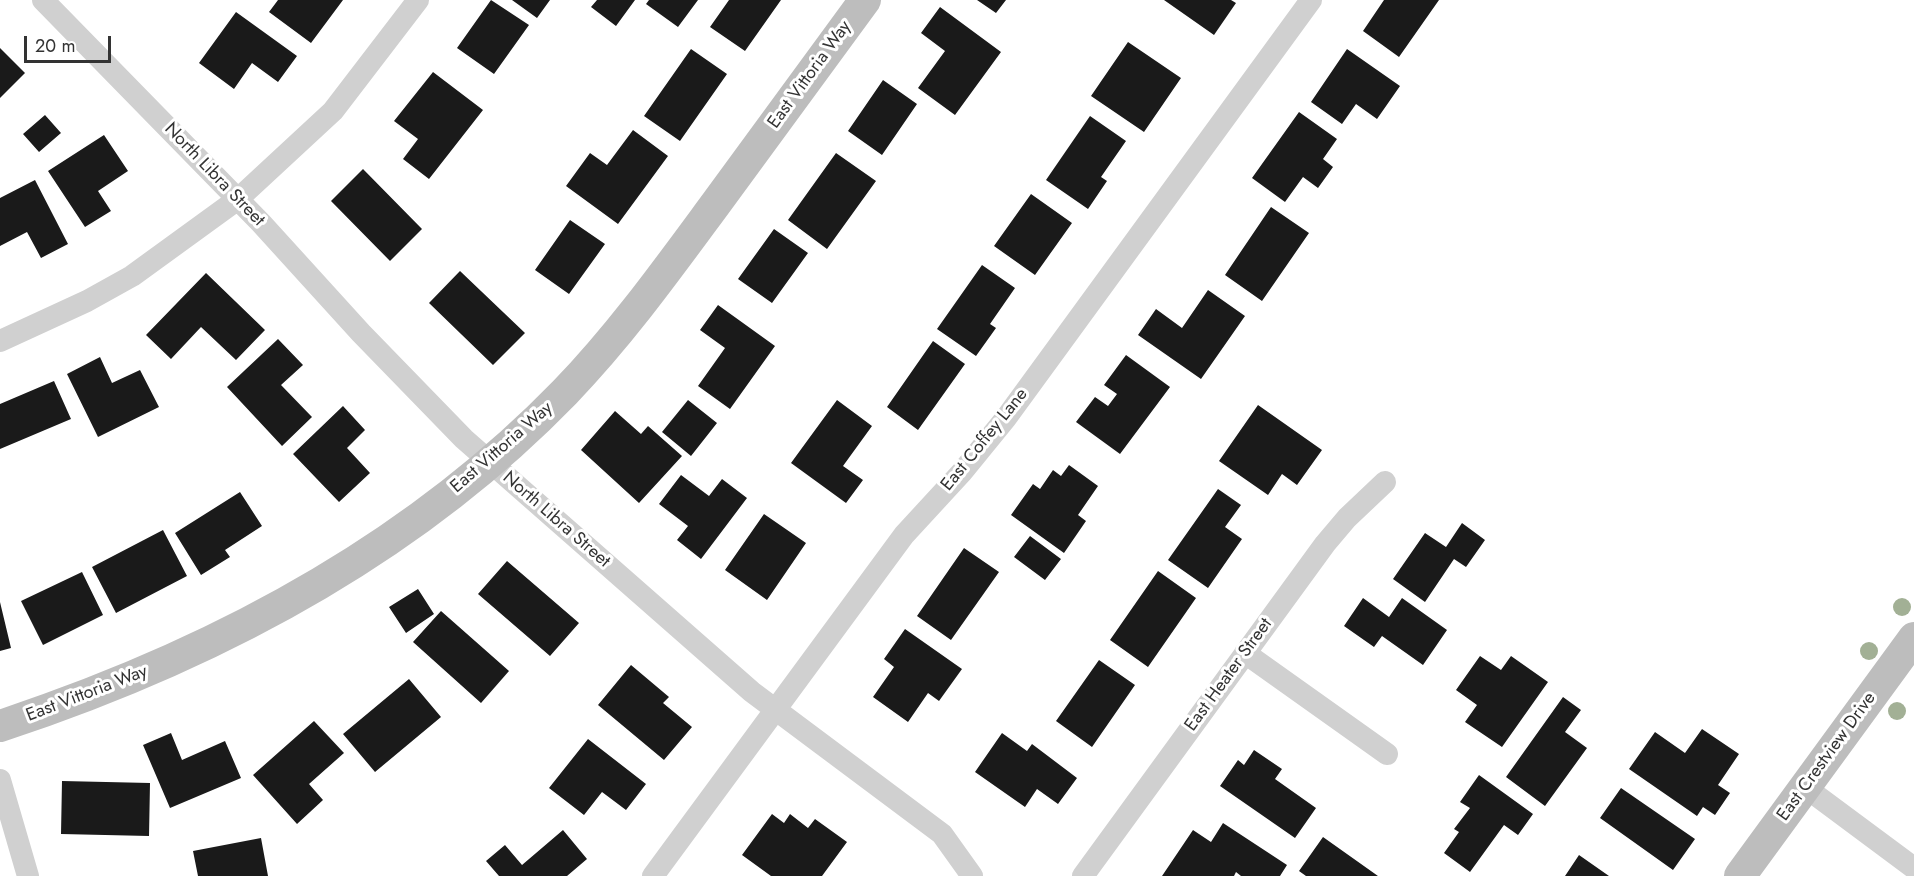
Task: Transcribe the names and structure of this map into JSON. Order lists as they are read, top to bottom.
{
  "streets": {
    "street": [
      "East Vittoria Way",
      "North Libra Street",
      "East Coffey Lane",
      "East Heater Street",
      "East Crestview Drive"
    ]
  },
  "crossings": [
    ["East Vittoria Way", "North Libra Street"],
    ["North Libra Street", "East Coffey Lane"]
  ],
  "scale_bar": "20 m"
}
